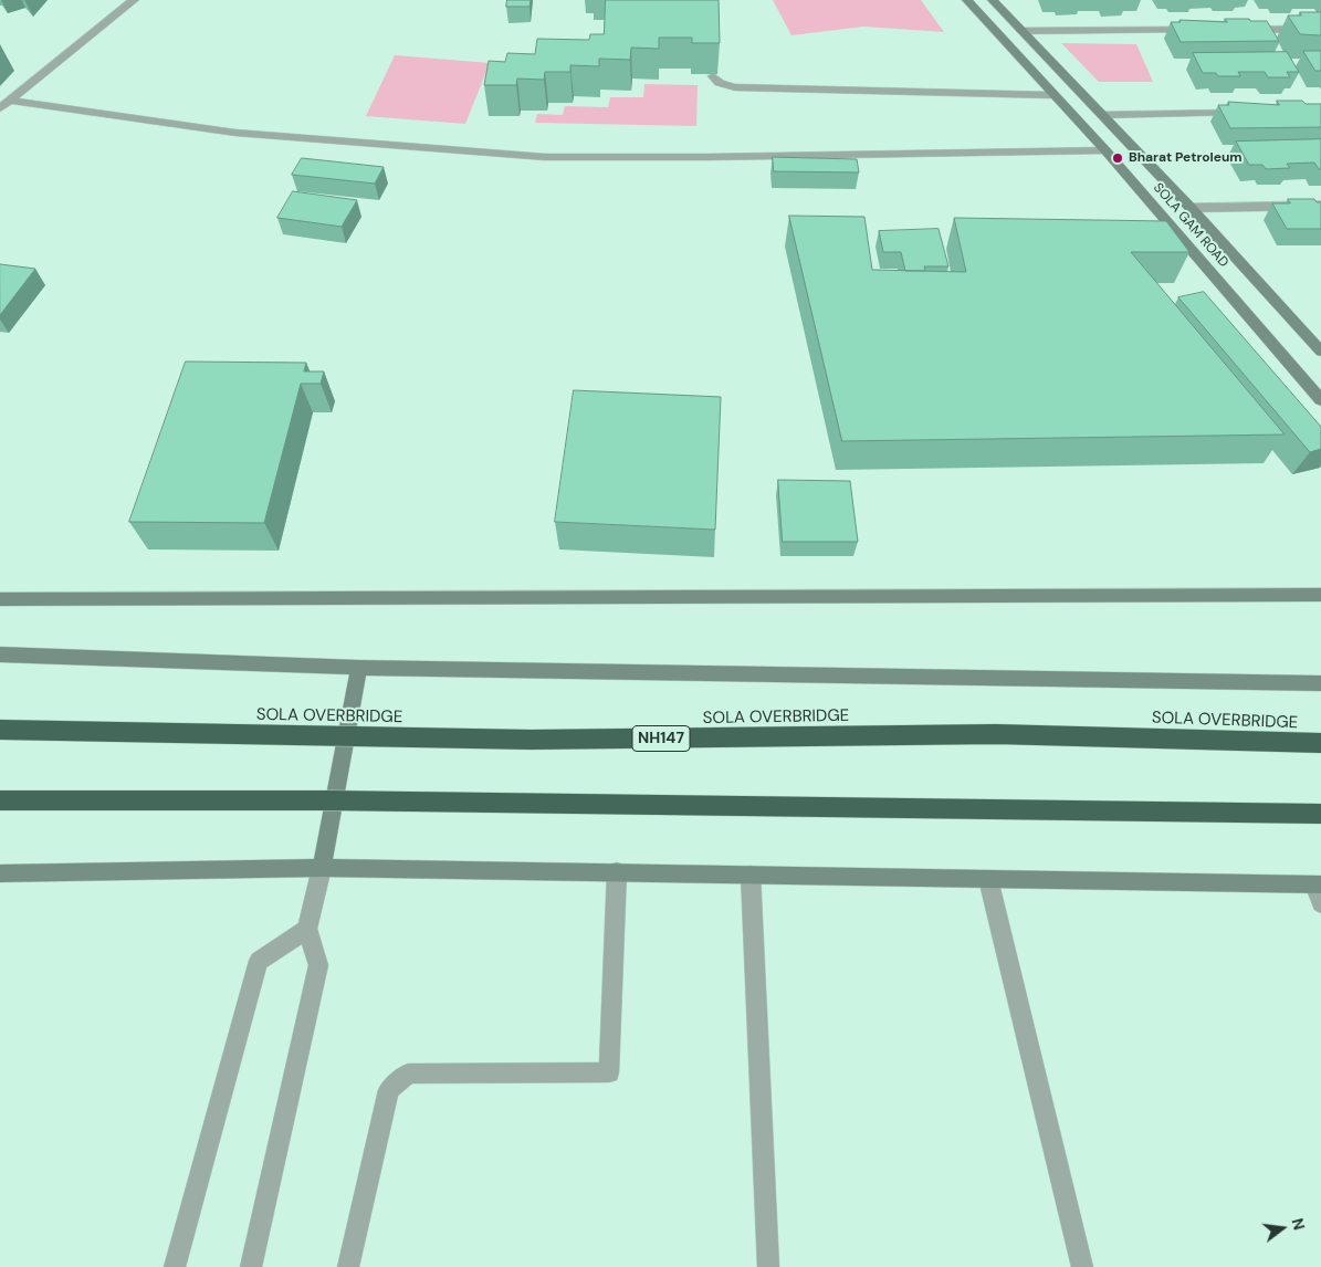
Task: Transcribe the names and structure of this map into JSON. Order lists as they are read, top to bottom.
{
  "streets": {
    "highway": ["SOLA OVERBRIDGE", "NH147"],
    "street": ["SOLA GAM ROAD"]
  },
  "places": ["Bharat Petroleum"],
  "north": "right"
}
